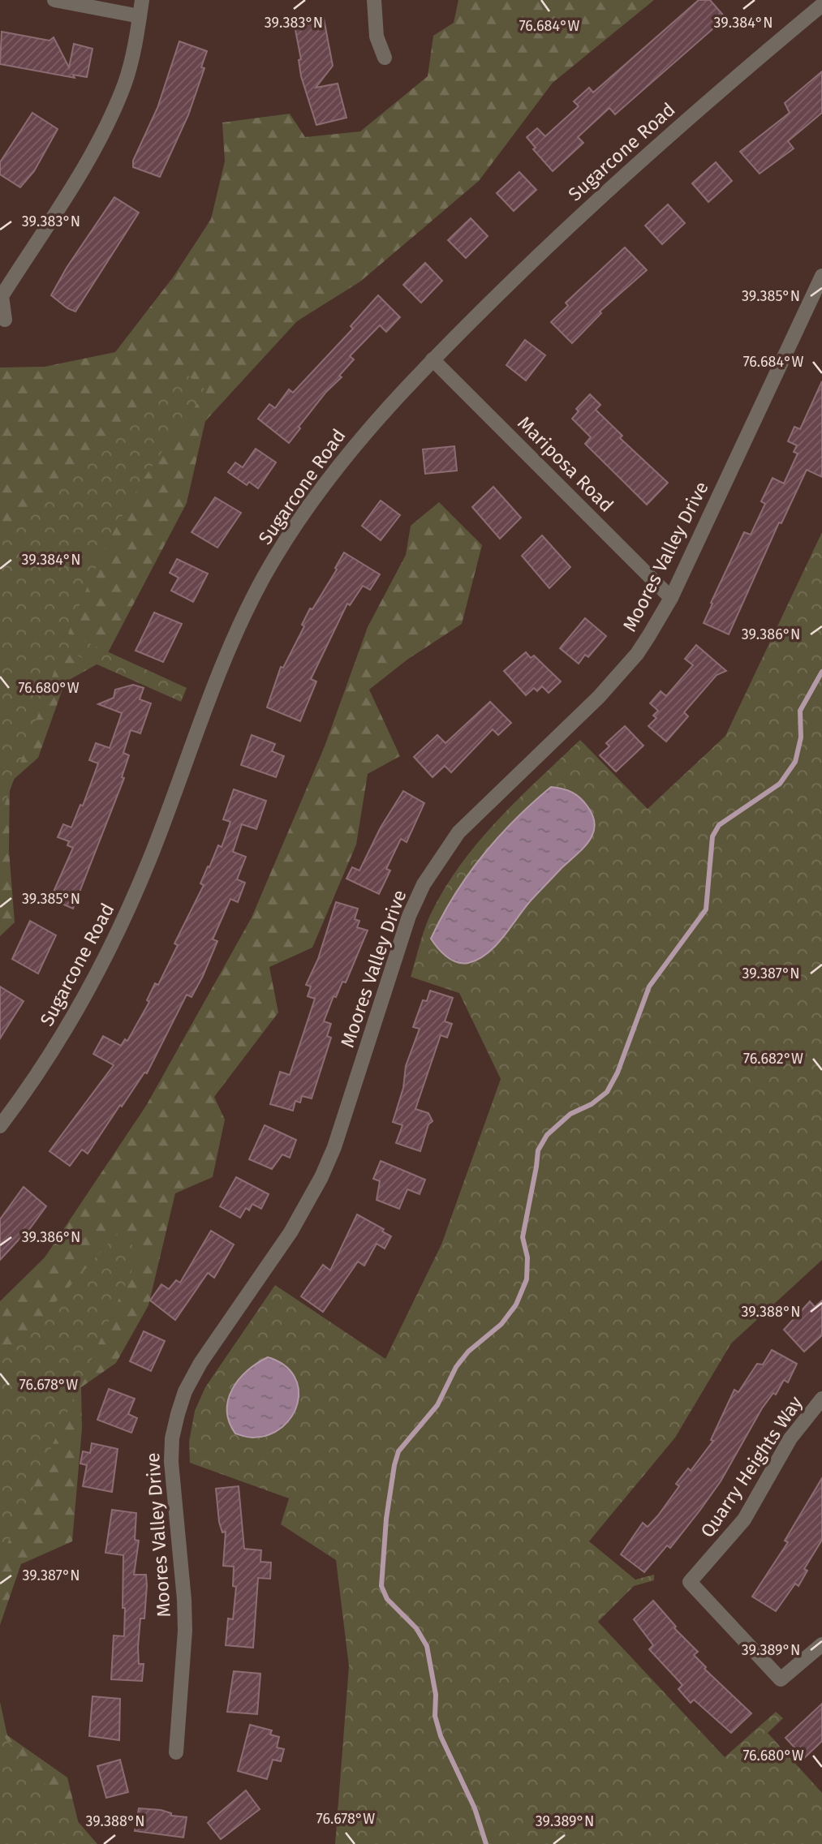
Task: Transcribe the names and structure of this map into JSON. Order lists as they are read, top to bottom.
{
  "streets": {
    "street": [
      "Sugarcone Road",
      "Mariposa Road",
      "Moores Valley Drive",
      "Quarry Heights Way"
    ]
  },
  "crossings": [
    ["Sugarcone Road", "Mariposa Road"],
    ["Mariposa Road", "Moores Valley Drive"]
  ],
  "coordinates": [
    "39.383°N",
    "39.384°N",
    "76.684°W",
    "39.385°N",
    "39.386°N",
    "76.680°W",
    "39.387°N",
    "76.682°W",
    "39.388°N",
    "76.678°W",
    "39.389°N"
  ]
}
